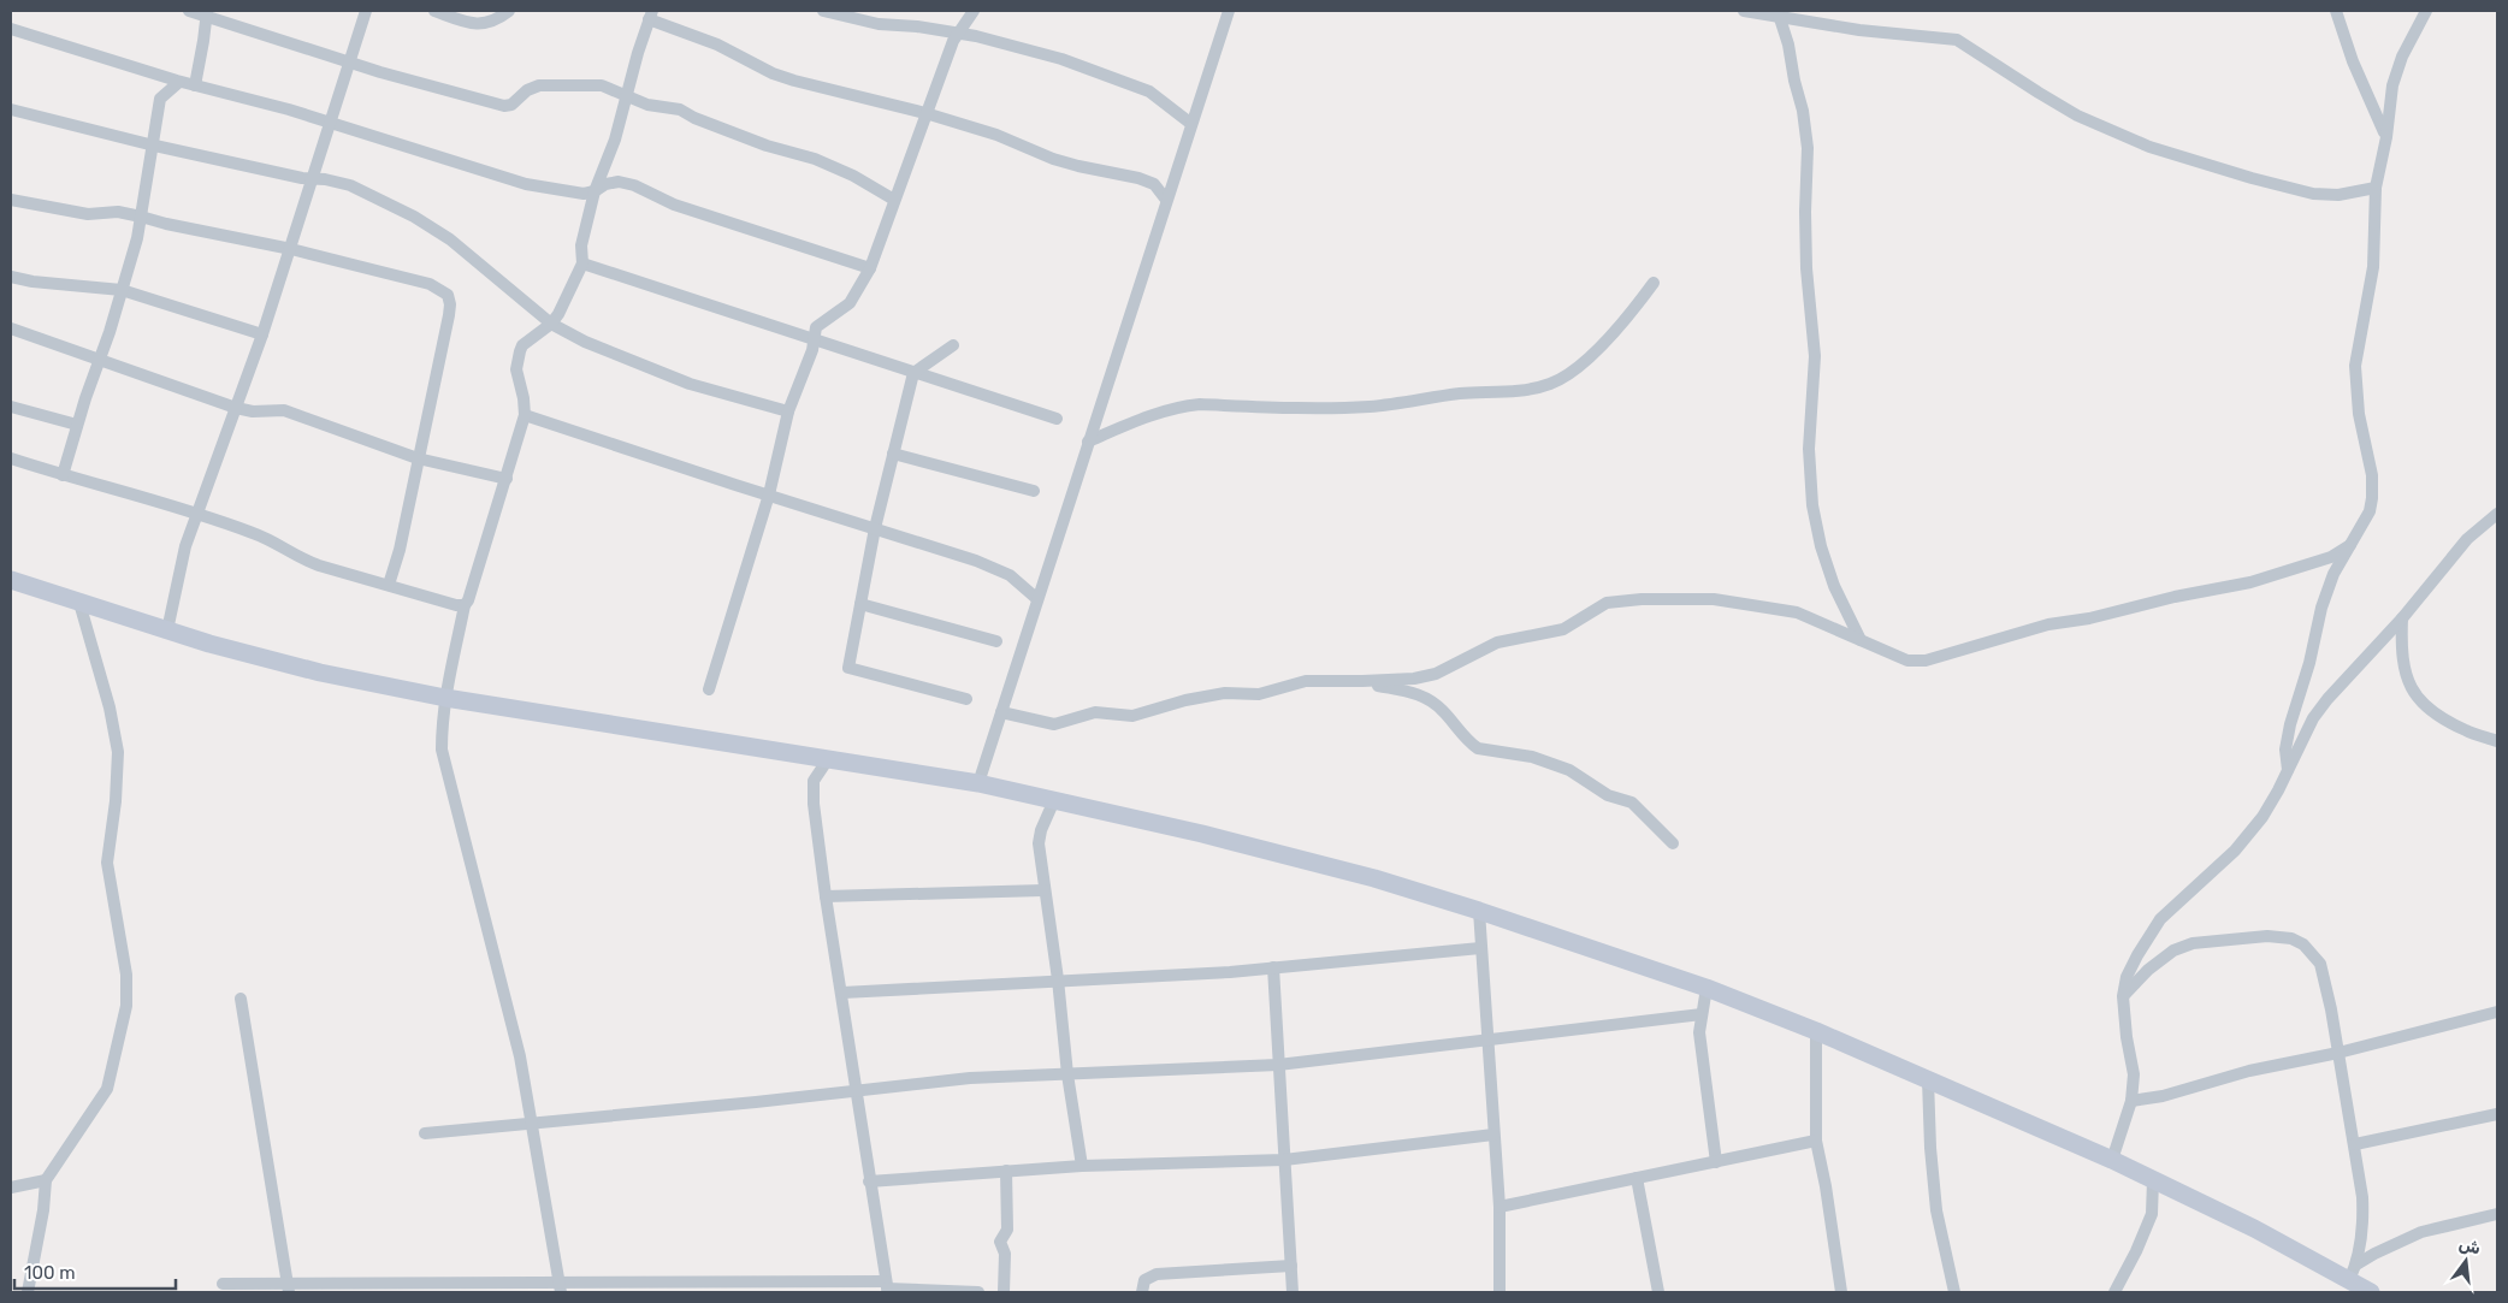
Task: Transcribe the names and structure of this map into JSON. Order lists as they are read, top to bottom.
{
  "scale_bar": "100 m",
  "north": "top"
}
